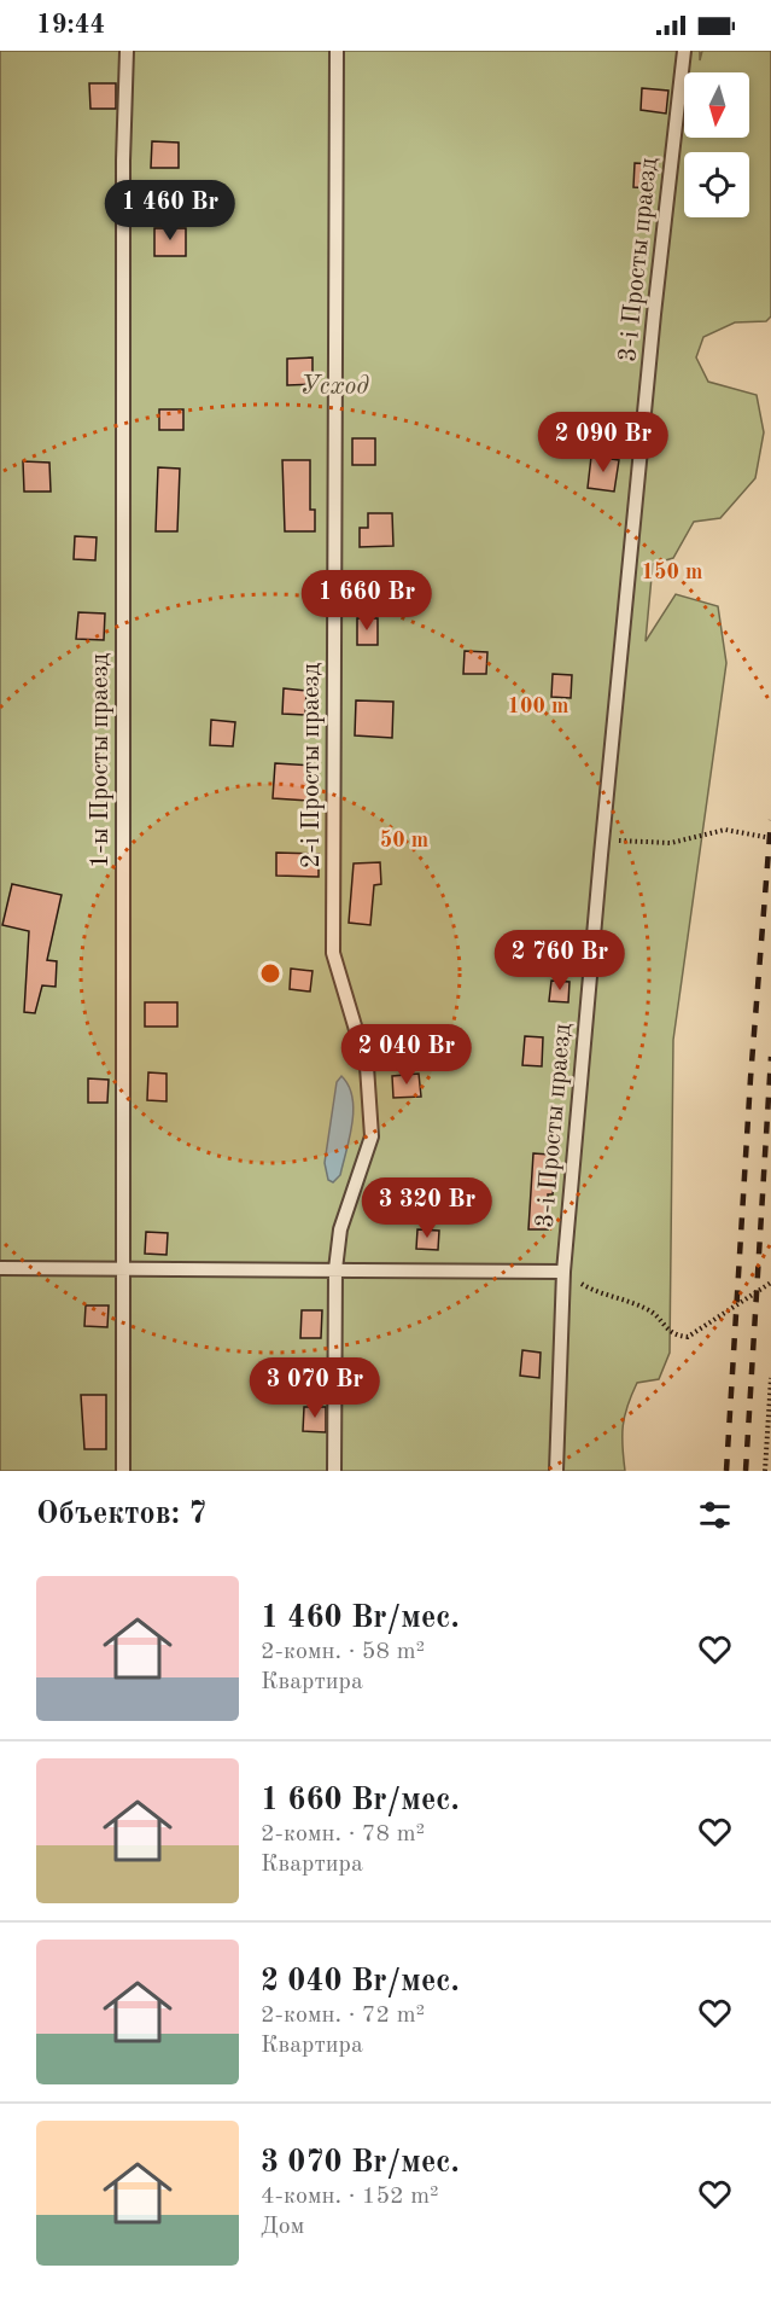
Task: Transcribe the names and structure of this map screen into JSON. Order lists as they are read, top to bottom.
{
  "streets": {
    "lane": ["3-і Просты праезд", "1-ы Просты праезд", "2-і Просты праезд"]
  },
  "parks": ["Усход"],
  "north": "bottom",
  "page": {
    "status": "19:44",
    "price": [
      "1 460 Br",
      "2 090 Br",
      "1 660 Br",
      "2 760 Br",
      "2 040 Br",
      "3 320 Br",
      "3 070 Br"
    ],
    "heading": "Объектов: 7",
    "list": [
      {
        "name": "1 460 Br/мес.",
        "note": "2-комн. · 58 m² · Квартира"
      },
      {
        "name": "1 660 Br/мес.",
        "note": "2-комн. · 78 m² · Квартира"
      },
      {
        "name": "2 040 Br/мес.",
        "note": "2-комн. · 72 m² · Квартира"
      },
      {
        "name": "3 070 Br/мес.",
        "note": "4-комн. · 152 m² · Дом"
      }
    ]
  },
  "rings": ["150 m", "100 m", "50 m"]
}
